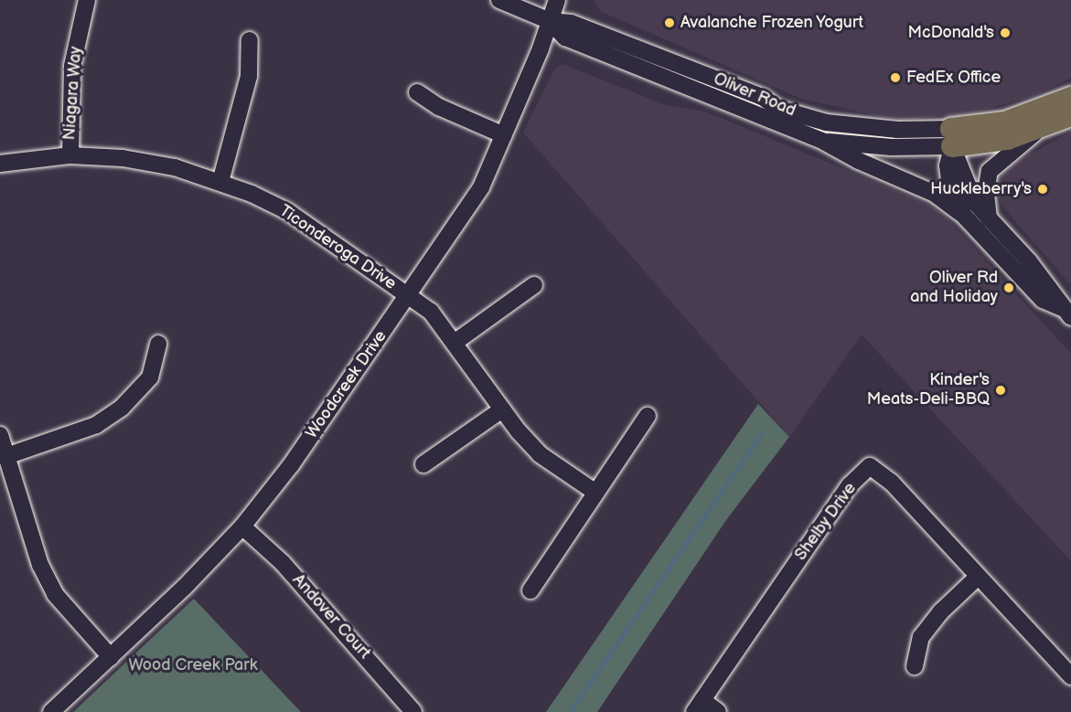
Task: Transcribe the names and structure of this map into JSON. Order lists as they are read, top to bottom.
{
  "streets": {
    "street": [
      "Niagara Way",
      "Oliver Road",
      "Ticonderoga Drive",
      "Woodcreek Drive",
      "Shelby Drive",
      "Andover Court"
    ]
  },
  "crossings": [
    ["Niagara Way", "Ticonderoga Drive"],
    ["Oliver Road", "Woodcreek Drive"],
    ["Ticonderoga Drive", "Woodcreek Drive"],
    ["Woodcreek Drive", "Andover Court"]
  ],
  "parks": ["Wood Creek Park"],
  "places": [
    "Avalanche Frozen Yogurt",
    "McDonald's",
    "FedEx Office",
    "Huckleberry's",
    "Oliver Rd and Holiday",
    "Kinder's Meats-Deli-BBQ"
  ]
}
